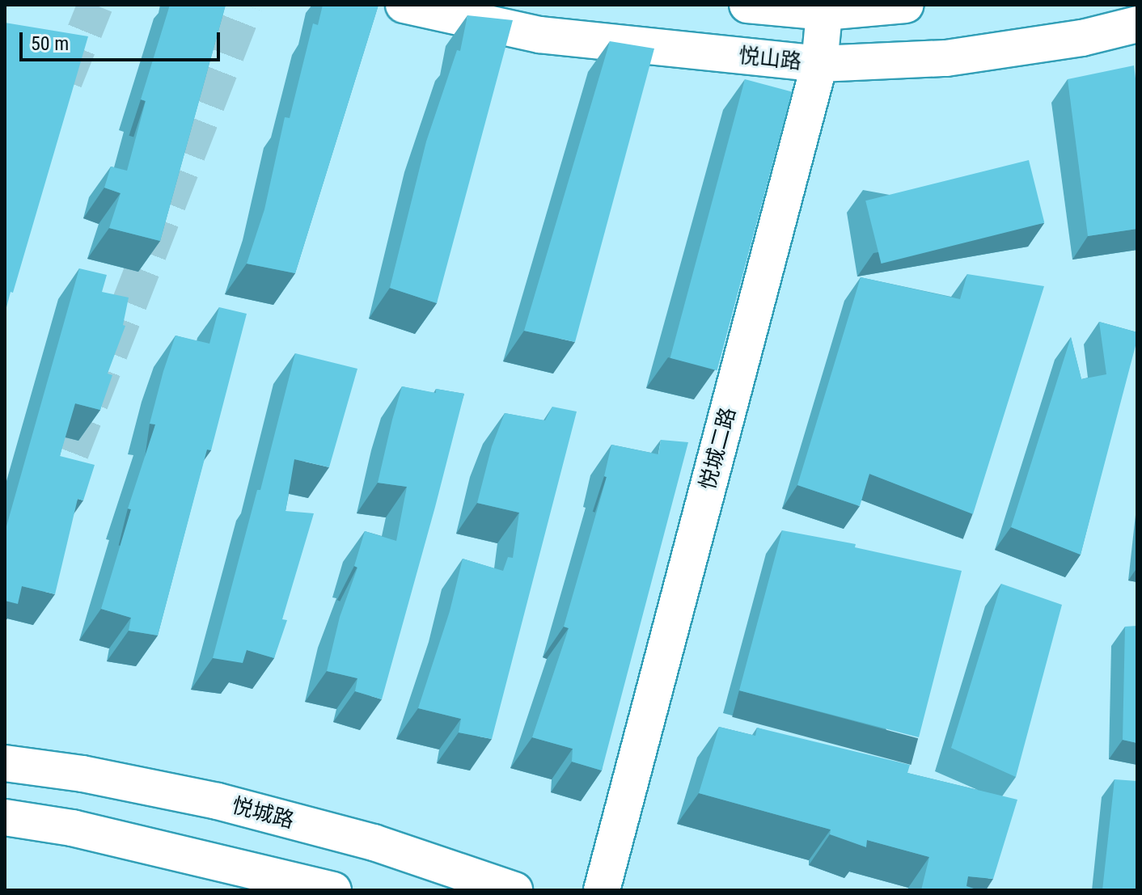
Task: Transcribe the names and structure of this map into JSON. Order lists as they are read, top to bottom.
{
  "streets": {
    "main road": ["悦山路", "悦城二路", "悦城路"]
  },
  "crossings": [
    ["悦山路", "悦城二路"]
  ],
  "scale_bar": "50 m"
}
